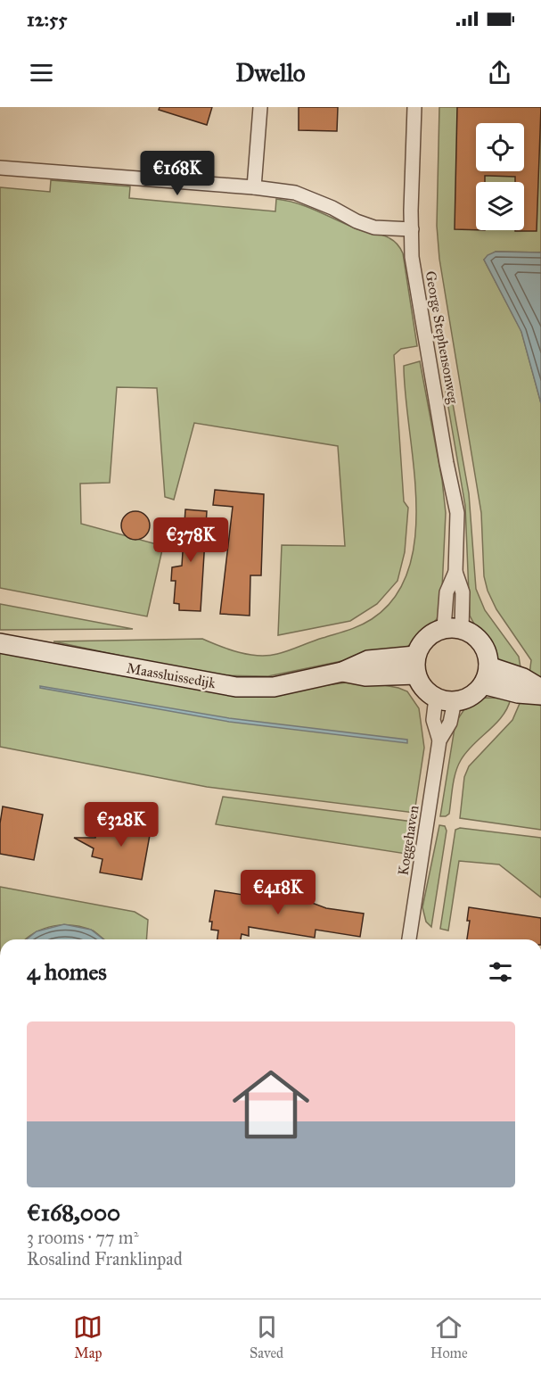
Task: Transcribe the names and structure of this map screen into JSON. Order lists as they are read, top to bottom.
{
  "streets": {
    "street": ["George Stephensonweg", "Maassluissedijk", "Koggehaven"]
  },
  "crossings": [
    ["George Stephensonweg", "Maassluissedijk"],
    ["George Stephensonweg", "Koggehaven"],
    ["Maassluissedijk", "Koggehaven"]
  ],
  "page": {
    "status": "12:55",
    "header": "Dwello",
    "price": [
      "€168K",
      "€378K",
      "€328K",
      "€418K"
    ],
    "heading": "4 homes",
    "list": [
      {
        "name": "€168,000",
        "note": "3 rooms · 77 m² · Rosalind Franklinpad"
      }
    ],
    "tabs": ["Map", "Saved", "Home"]
  }
}
